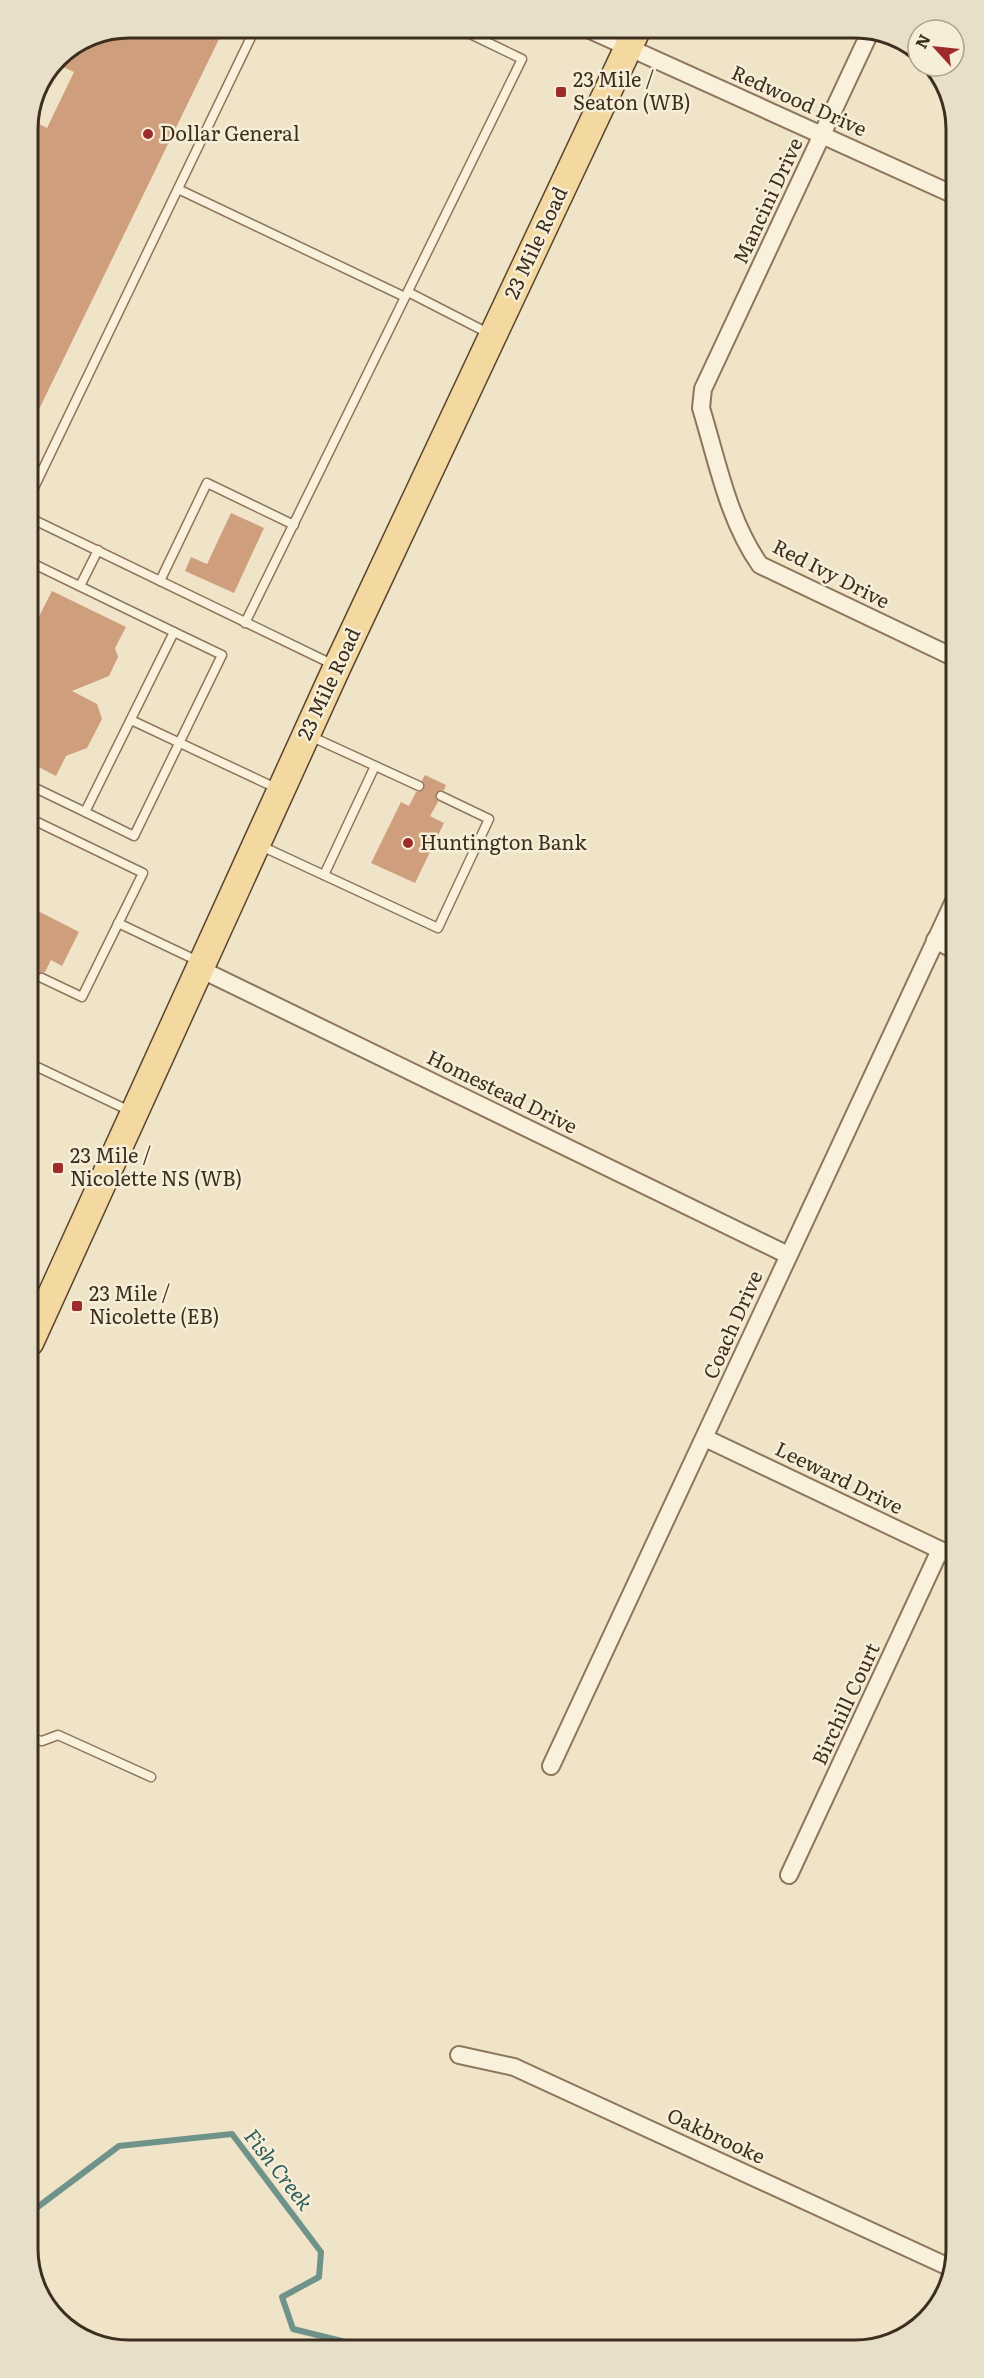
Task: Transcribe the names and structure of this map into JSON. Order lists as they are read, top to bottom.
{
  "streets": {
    "main road": ["23 Mile Road"],
    "street": [
      "Redwood Drive",
      "Mancini Drive",
      "Red Ivy Drive",
      "Homestead Drive",
      "Coach Drive",
      "Leeward Drive",
      "Birchill Court",
      "Oakbrooke"
    ]
  },
  "crossings": [
    ["Redwood Drive", "Mancini Drive"],
    ["Redwood Drive", "23 Mile Road"],
    ["Mancini Drive", "Red Ivy Drive"],
    ["23 Mile Road", "Homestead Drive"],
    ["Homestead Drive", "Coach Drive"],
    ["Coach Drive", "Leeward Drive"]
  ],
  "water": ["Fish Creek"],
  "places": {
    "transit": ["23 Mile / Seaton (WB)", "23 Mile / Nicolette NS (WB)", "23 Mile / Nicolette (EB)"],
    "other": ["Dollar General", "Huntington Bank"]
  },
  "north": "top left"
}
